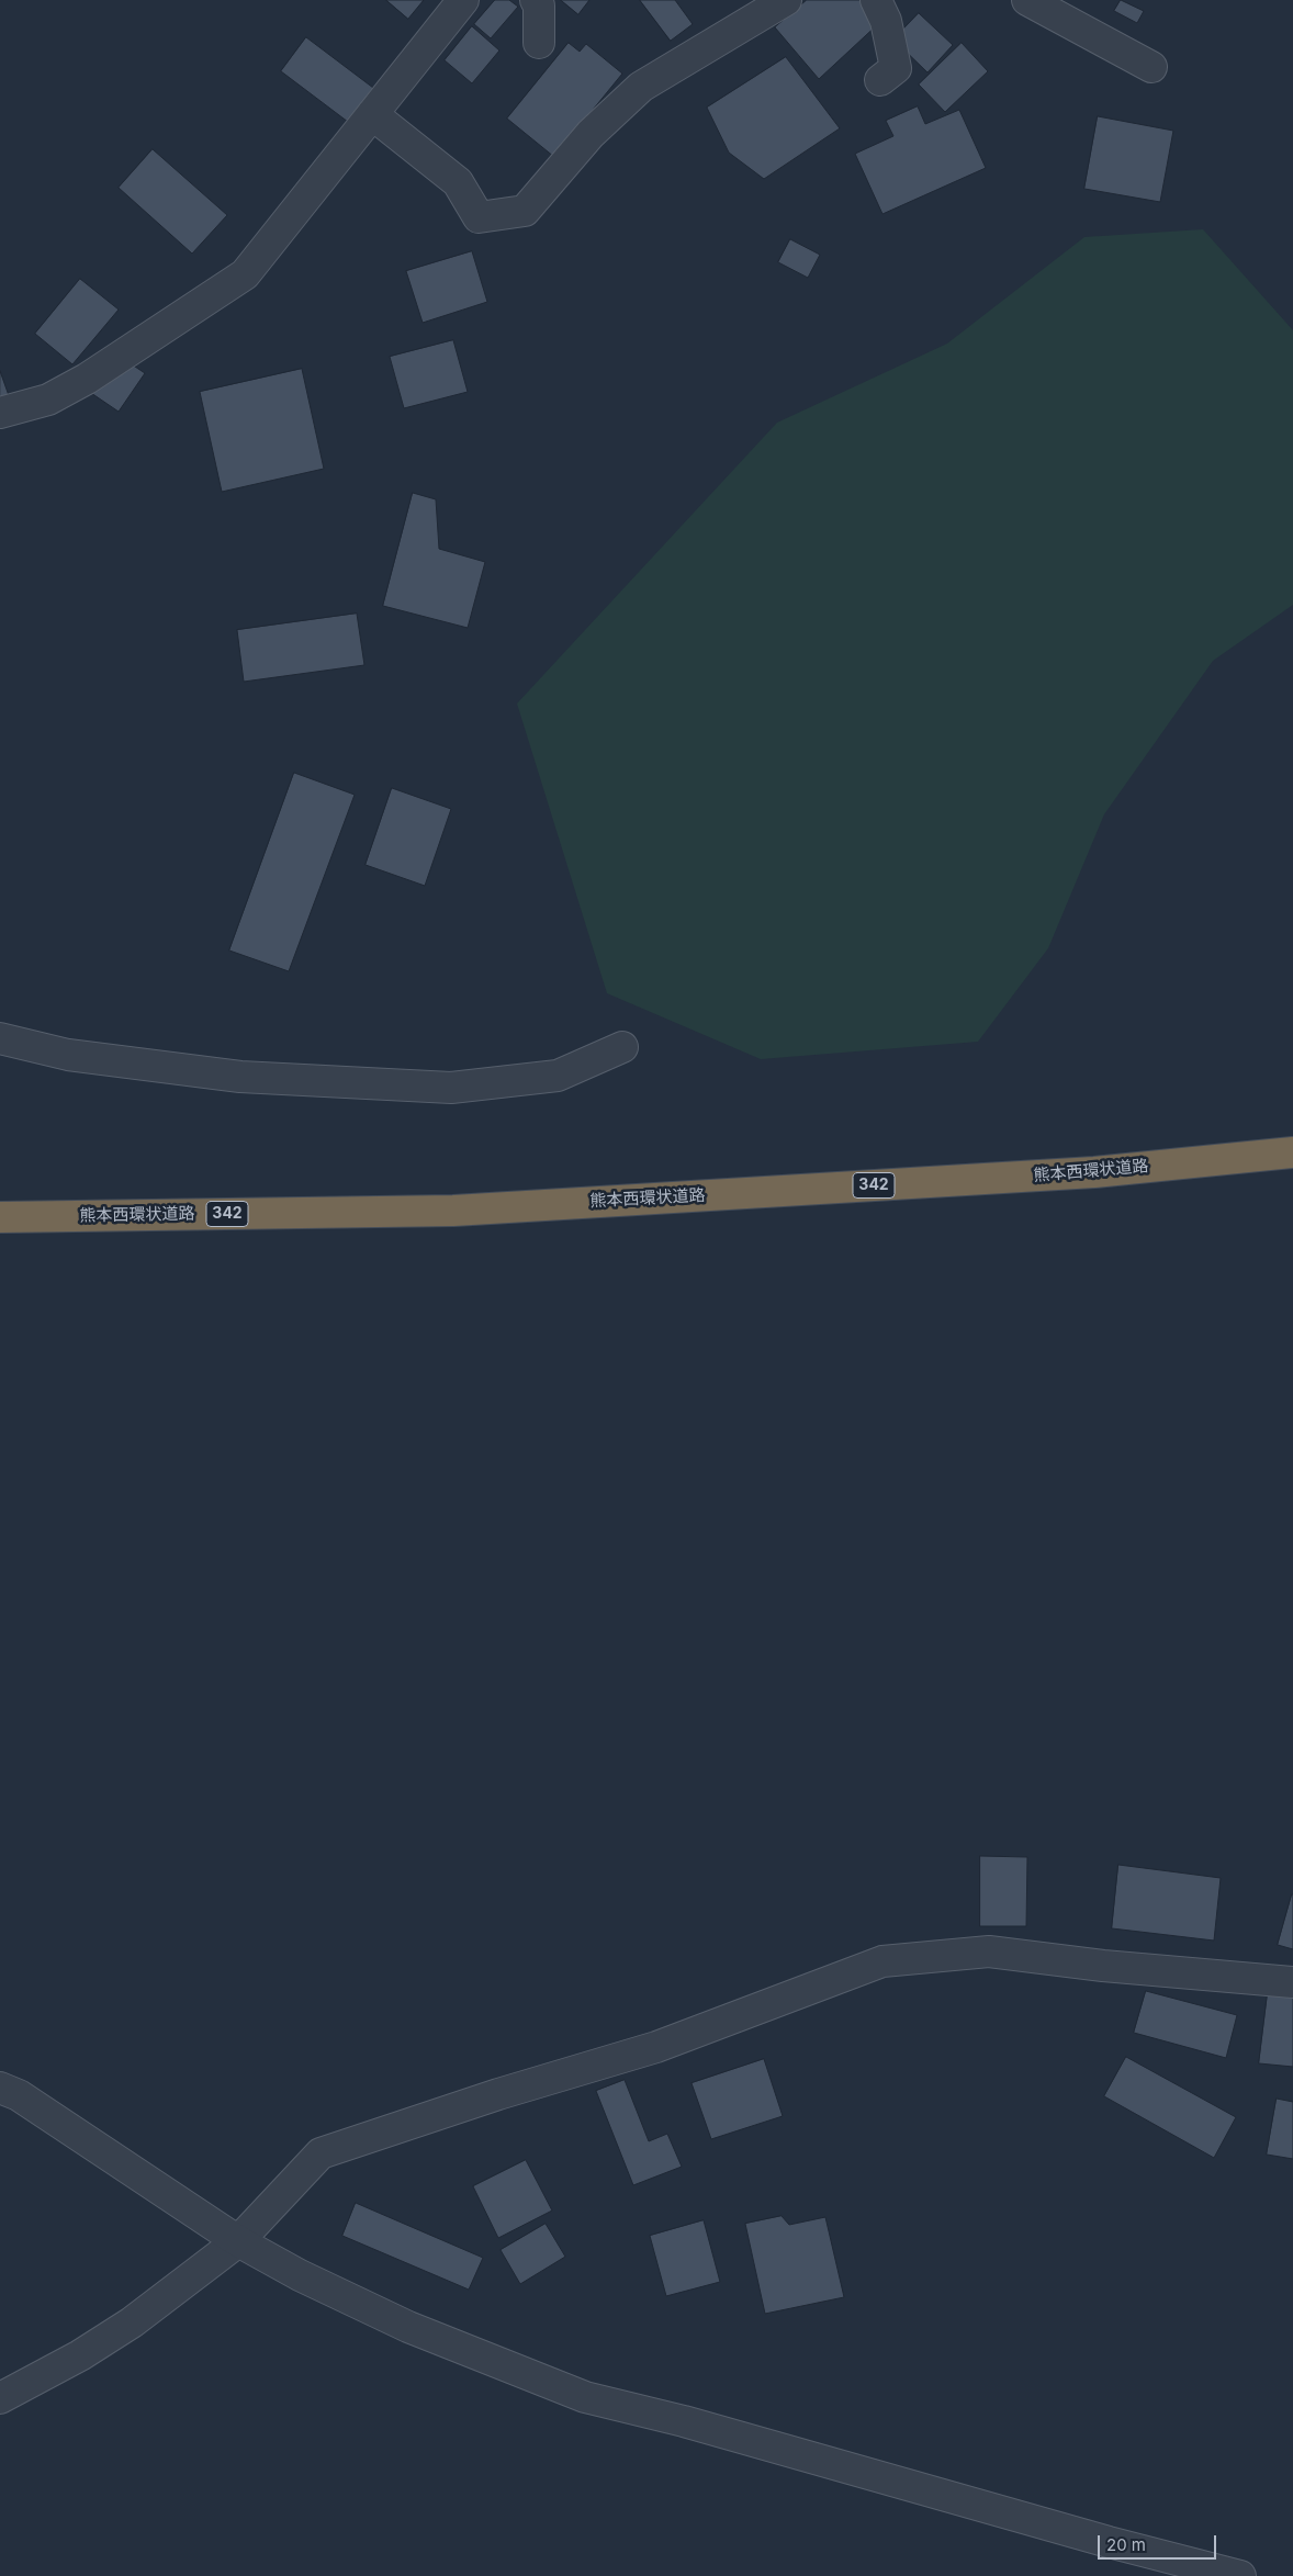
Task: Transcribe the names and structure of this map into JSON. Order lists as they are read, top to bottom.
{
  "streets": {
    "highway": ["熊本西環状道路", "342"]
  },
  "scale_bar": "20 m"
}
